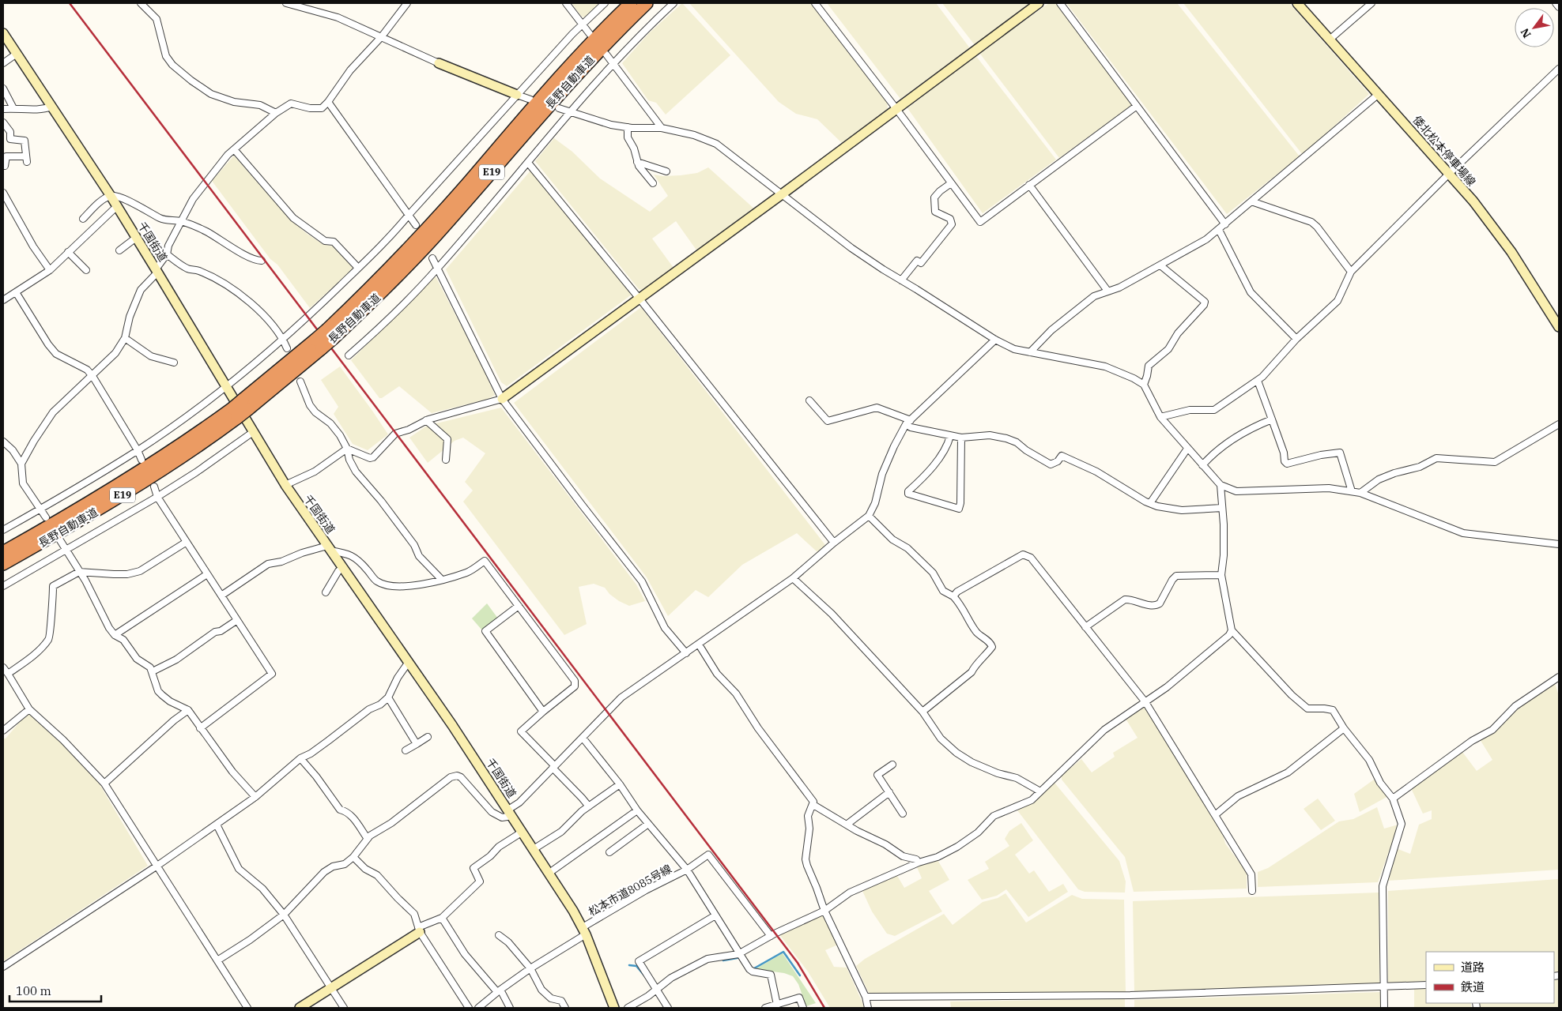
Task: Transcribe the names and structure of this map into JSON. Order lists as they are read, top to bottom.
{
  "streets": {
    "highway": ["長野自動車道", "E19"],
    "street": ["倭北松本停車場線", "千国街道", "松本市道8085号線"]
  },
  "crossings": [
    ["千国街道", "松本市道8085号線"]
  ],
  "legend": ["道路", "鉄道"],
  "scale_bar": "100 m",
  "north": "bottom left"
}
